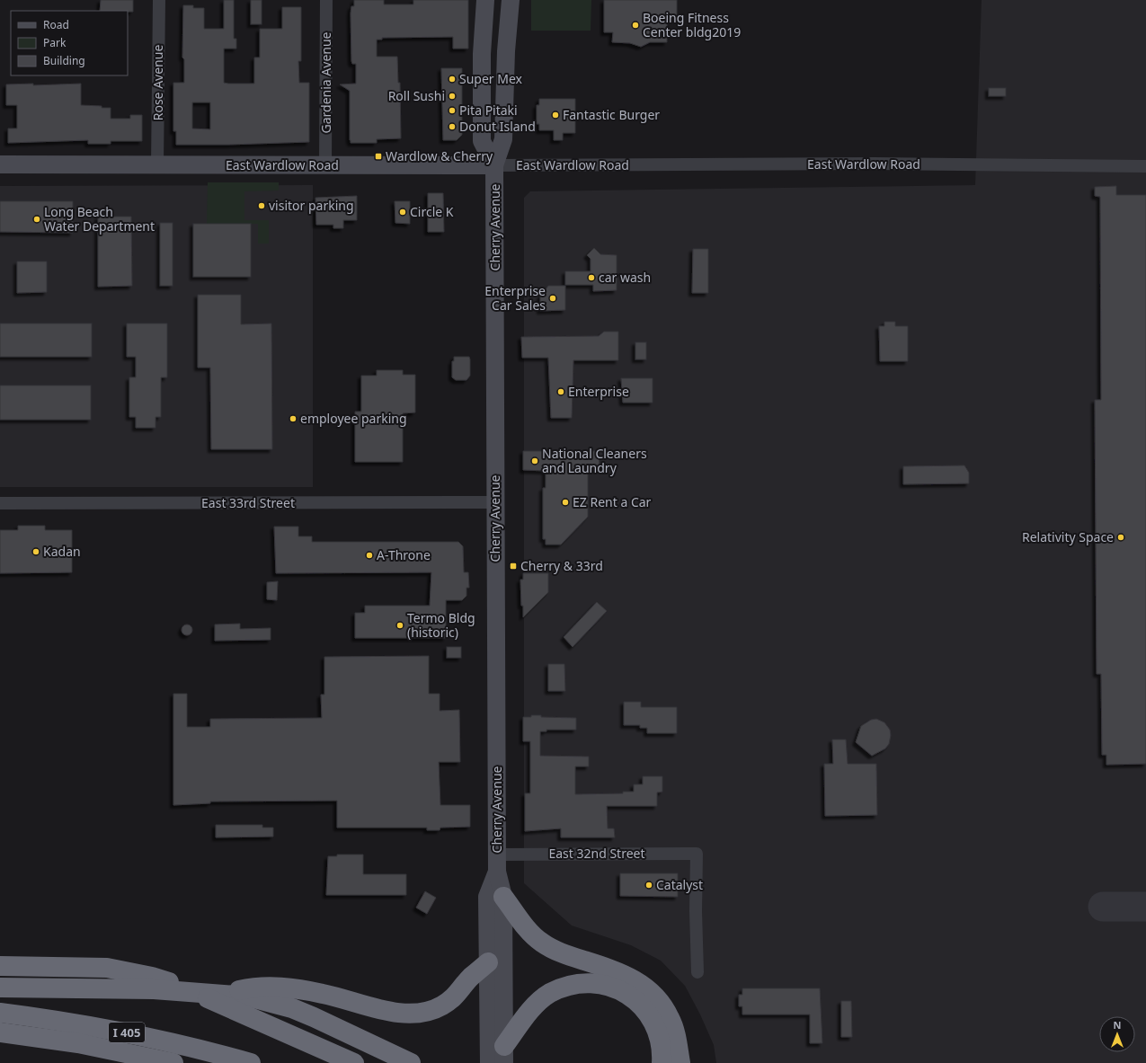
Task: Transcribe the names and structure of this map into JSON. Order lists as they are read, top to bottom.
{
  "streets": {
    "highway": ["I 405"],
    "main road": ["East Wardlow Road", "Cherry Avenue"],
    "street": [
      "Rose Avenue",
      "Gardenia Avenue",
      "East 33rd Street",
      "East 32nd Street"
    ]
  },
  "crossings": [
    ["Rose Avenue", "East Wardlow Road"],
    ["Gardenia Avenue", "East Wardlow Road"],
    ["East Wardlow Road", "Cherry Avenue"],
    ["Cherry Avenue", "East 33rd Street"],
    ["Cherry Avenue", "East 32nd Street"]
  ],
  "places": {
    "other": [
      "Boeing Fitness Center bldg2019",
      "Super Mex",
      "Roll Sushi",
      "Pita Pitaki",
      "Fantastic Burger",
      "Donut Island",
      "visitor parking",
      "Circle K",
      "Long Beach Water Department",
      "car wash",
      "Enterprise Car Sales",
      "Enterprise",
      "employee parking",
      "National Cleaners and Laundry",
      "EZ Rent a Car",
      "Relativity Space",
      "Kadan",
      "A-Throne",
      "Termo Bldg (historic)",
      "Catalyst"
    ],
    "transit": ["Wardlow & Cherry", "Cherry & 33rd"]
  },
  "legend": ["Road", "Park", "Building"],
  "north": "top"
}
